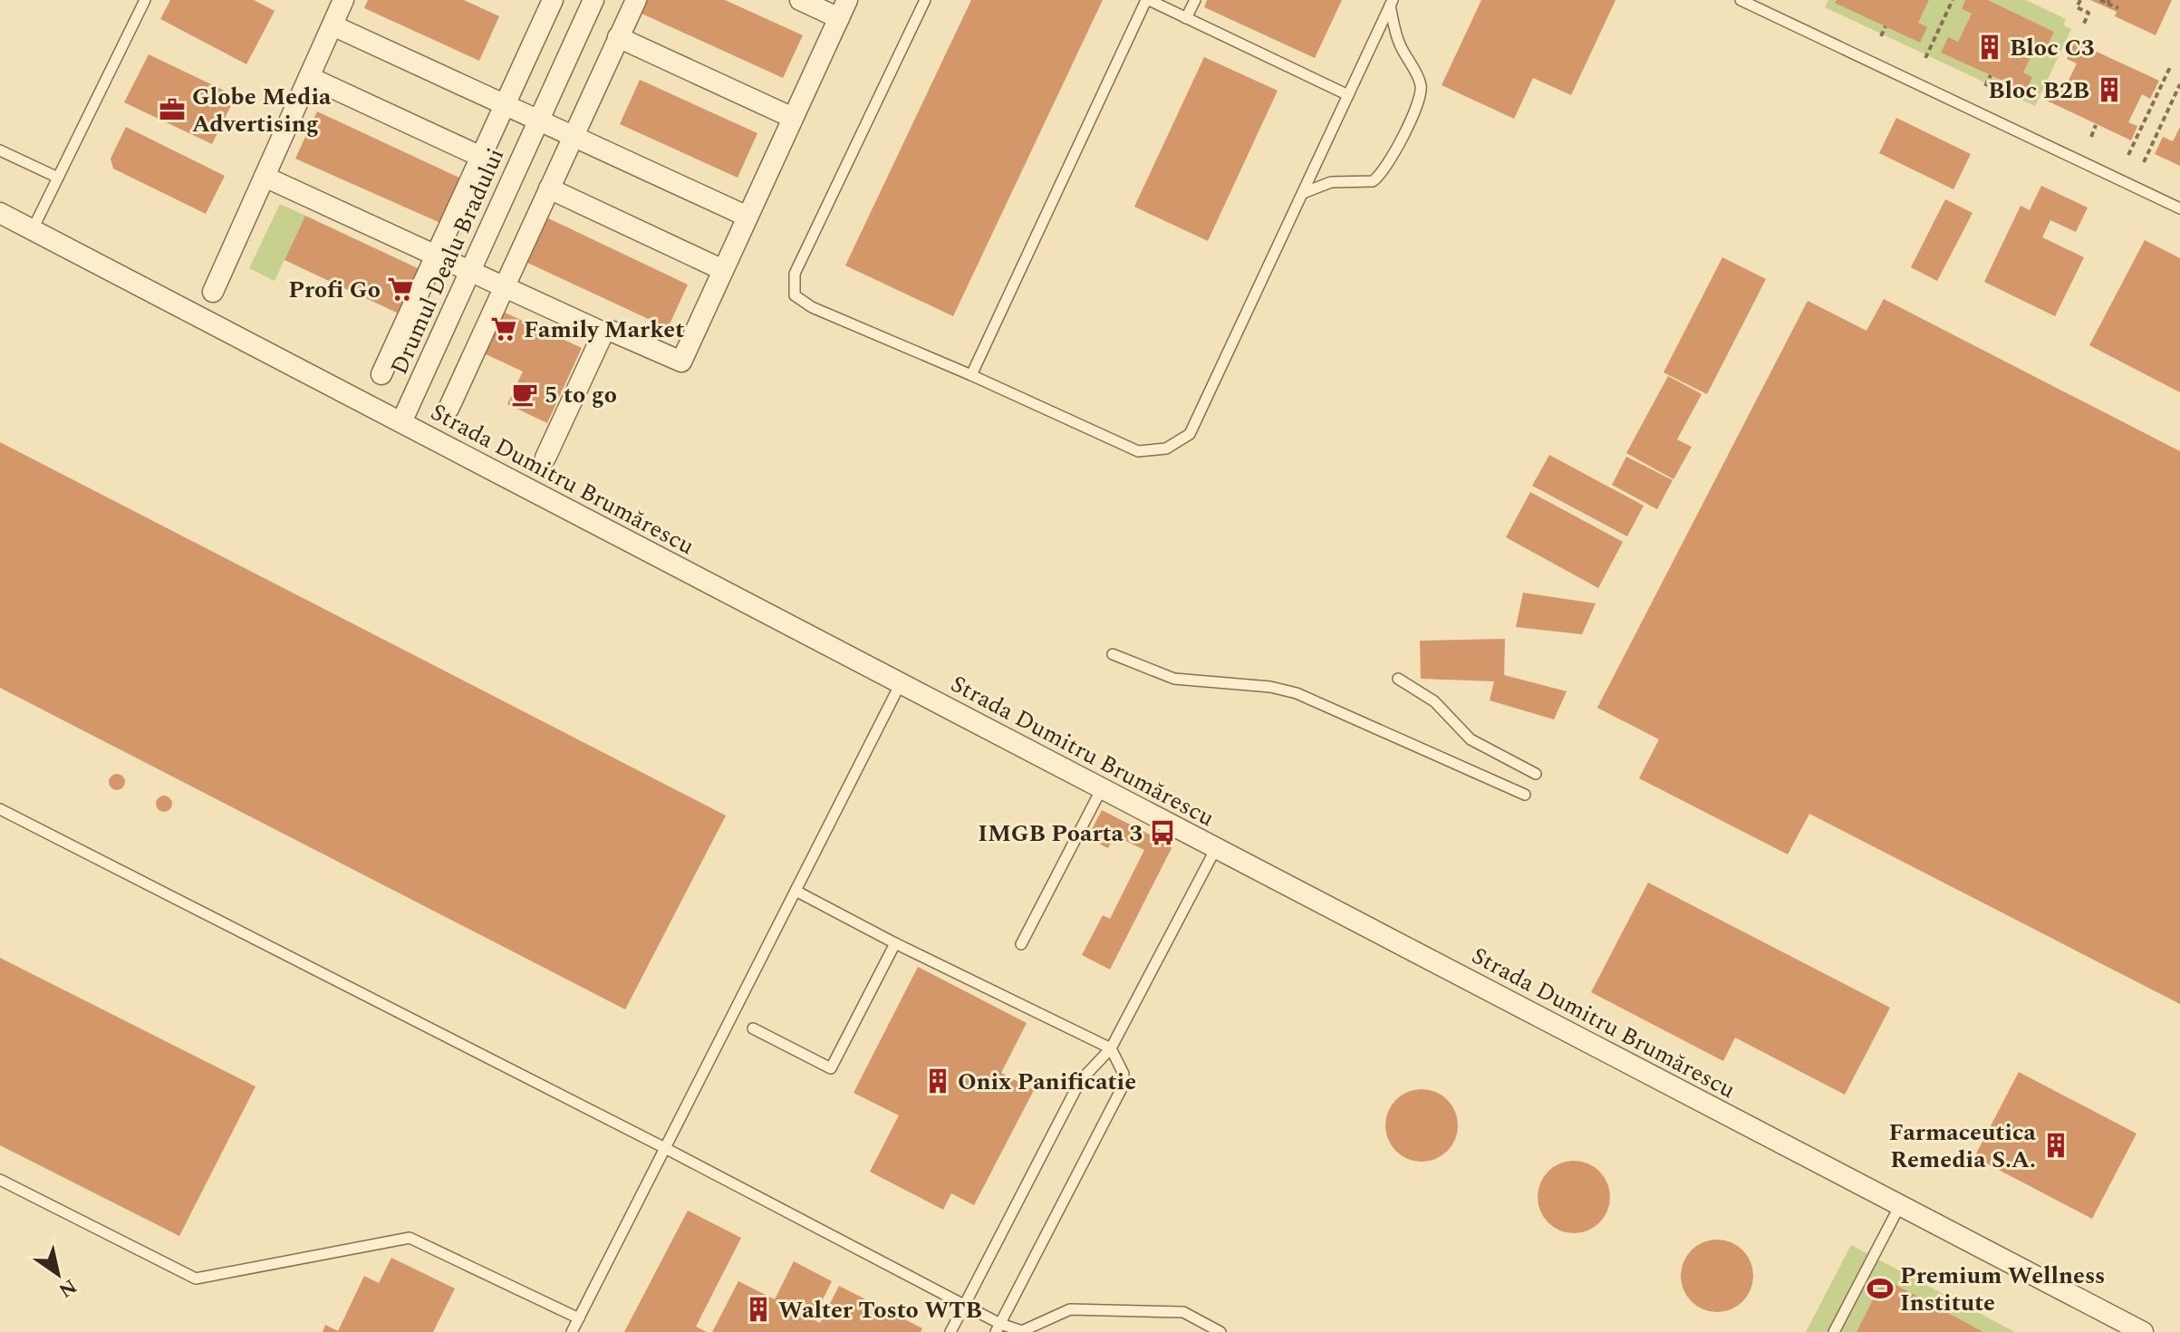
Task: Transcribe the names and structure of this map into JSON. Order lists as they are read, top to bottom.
{
  "streets": {
    "street": ["Drumul Dealu Bradului", "Strada Dumitru Brumărescu"]
  },
  "crossings": [
    ["Drumul Dealu Bradului", "Strada Dumitru Brumărescu"]
  ],
  "places": {
    "building": [
      "Bloc C3",
      "Bloc B2B",
      "Onix Panificatie",
      "Farmaceutica Remedia S.A.",
      "Walter Tosto WTB"
    ],
    "office": ["Globe Media Advertising"],
    "supermarket": ["Profi Go", "Family Market"],
    "cafe": ["5 to go"],
    "bus stop": ["IMGB Poarta 3"],
    "sports": ["Premium Wellness Institute"]
  },
  "north": "bottom right"
}
